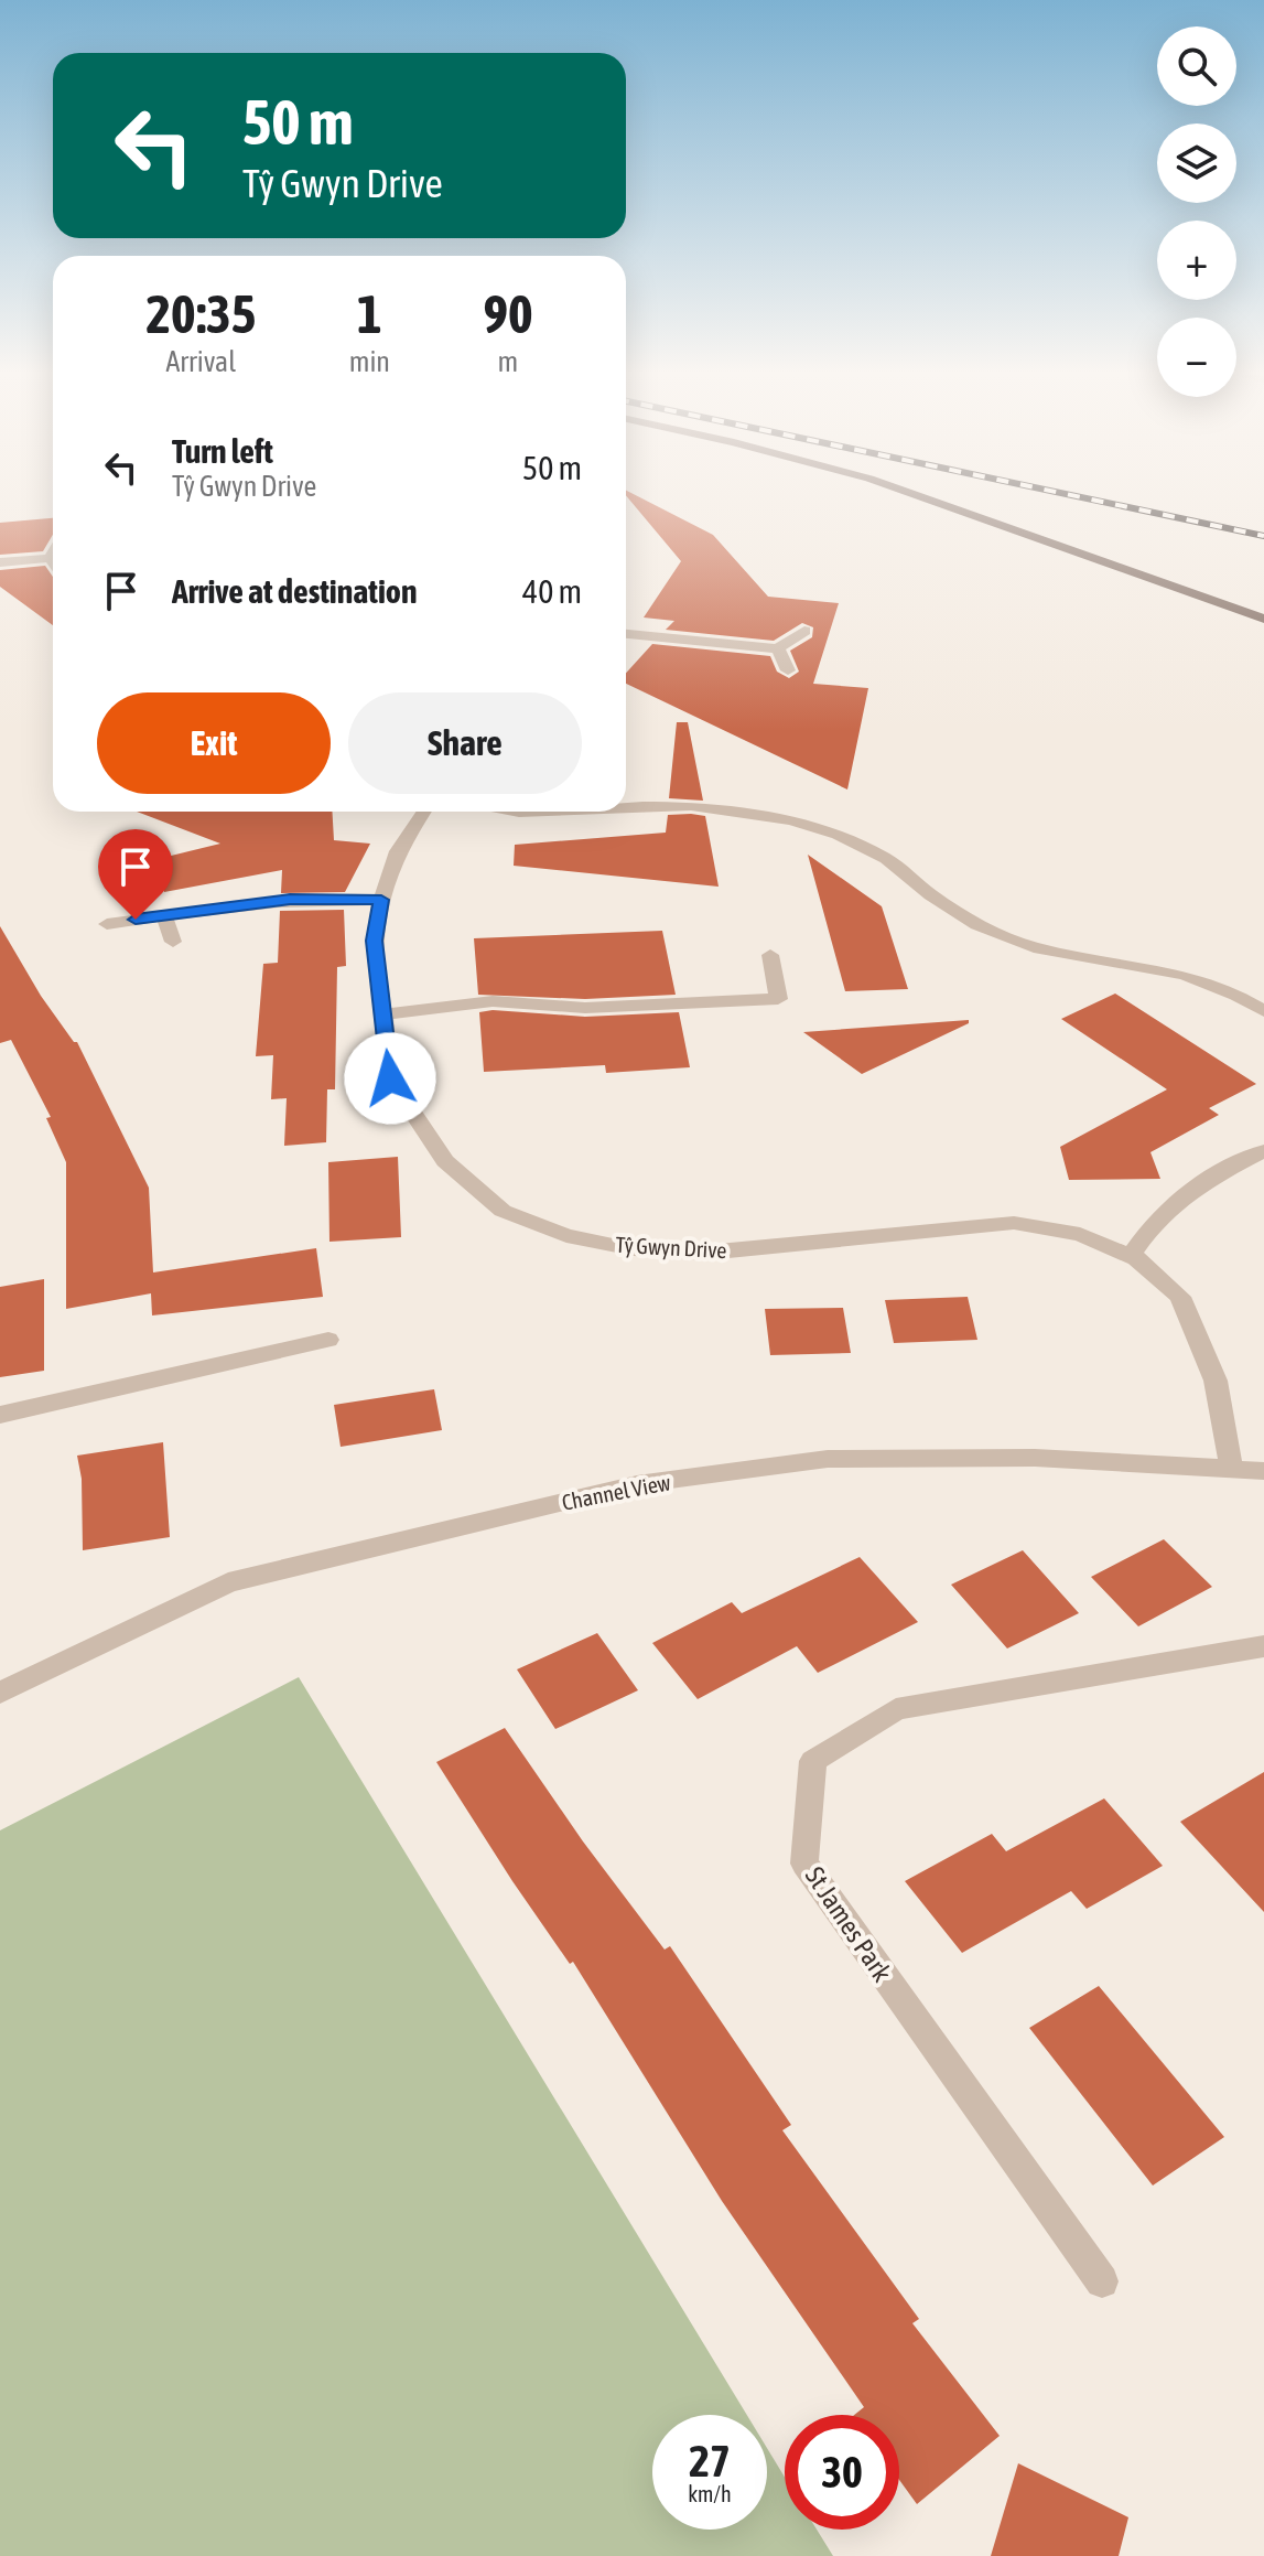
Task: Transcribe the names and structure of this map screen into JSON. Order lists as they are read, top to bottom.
{
  "streets": {
    "street": ["Tŷ Gwyn Drive", "Channel View", "St James Park"]
  },
  "crossings": [
    ["Tŷ Gwyn Drive", "Channel View"]
  ],
  "page": {
    "map_buttons": ["+", "−"],
    "turn": ["50 m", "Tŷ Gwyn Drive"],
    "eta": [
      "20:35",
      "Arrival",
      "1",
      "min",
      "90",
      "m"
    ],
    "list": [
      {
        "name": "Turn left",
        "note": "Tŷ Gwyn Drive",
        "value": "50 m"
      },
      {
        "name": "Arrive at destination",
        "value": "40 m"
      }
    ],
    "buttons": ["Exit", "Share"],
    "speed": "27 km/h",
    "limit": "30"
  }
}
